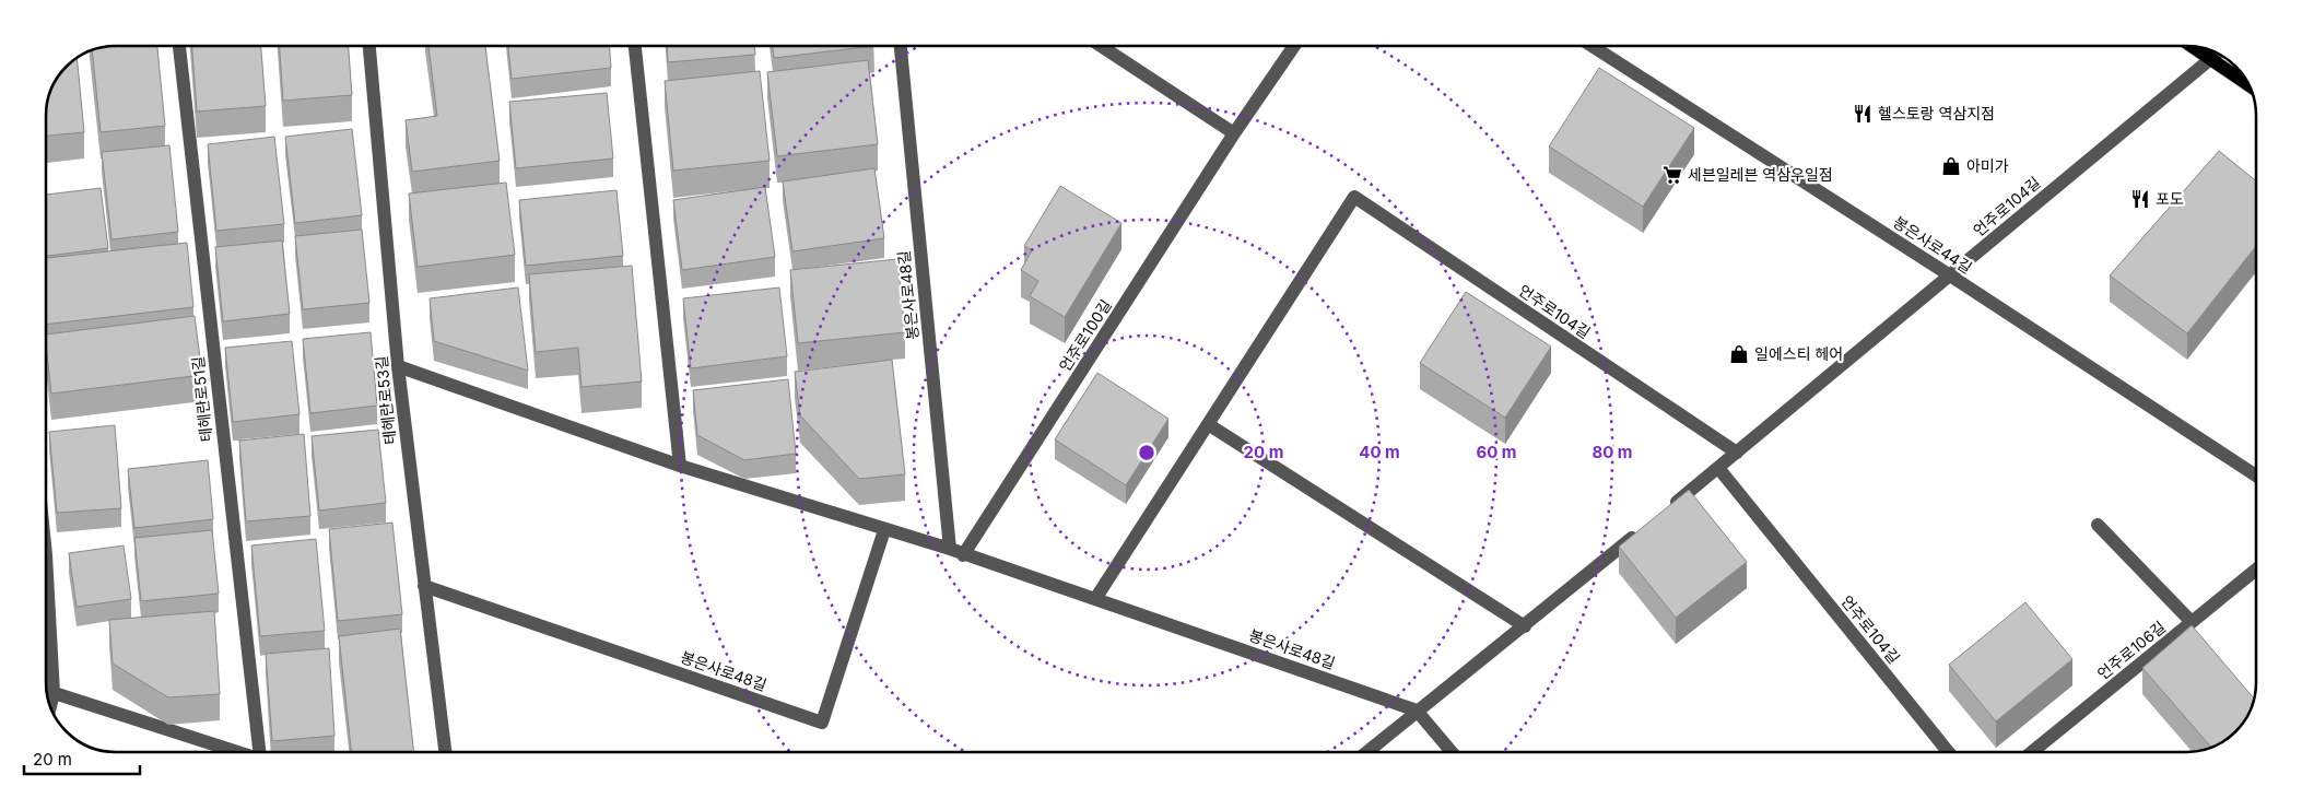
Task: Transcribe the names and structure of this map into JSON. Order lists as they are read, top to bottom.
{
  "streets": {
    "street": [
      "언주로104길",
      "봉은사로44길",
      "봉은사로48길",
      "언주로100길",
      "테헤란로51길",
      "테헤란로53길",
      "언주로106길"
    ]
  },
  "crossings": [
    ["언주로104길", "봉은사로44길"],
    ["봉은사로48길", "언주로100길"],
    ["봉은사로48길", "테헤란로53길"]
  ],
  "places": {
    "restaurant": ["헬스토랑 역삼지점", "포도"],
    "shop": ["아미가", "일에스티 헤어"],
    "supermarket": ["세븐일레븐 역삼우일점"]
  },
  "scale_bar": "20 m",
  "rings": [
    "20 m",
    "40 m",
    "60 m",
    "80 m"
  ]
}
